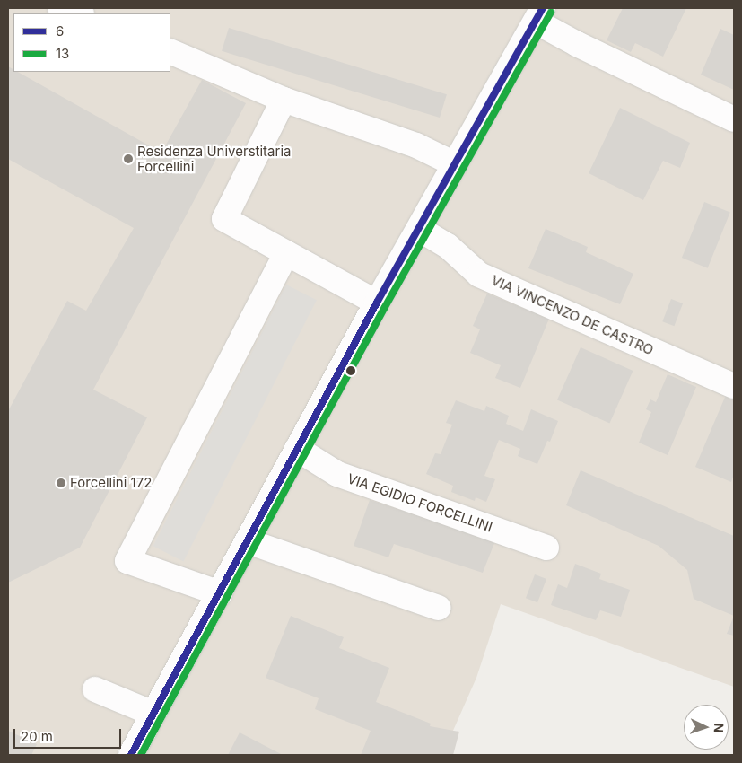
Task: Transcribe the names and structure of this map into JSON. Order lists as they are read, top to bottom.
{
  "streets": {
    "street": ["VIA VINCENZO DE CASTRO", "VIA EGIDIO FORCELLINI"]
  },
  "places": ["Residenza Universtitaria Forcellini", "Forcellini 172"],
  "lines": ["transit line 6", "transit line 13"],
  "legend": ["6", "13"],
  "scale_bar": "20 m",
  "north": "right"
}
